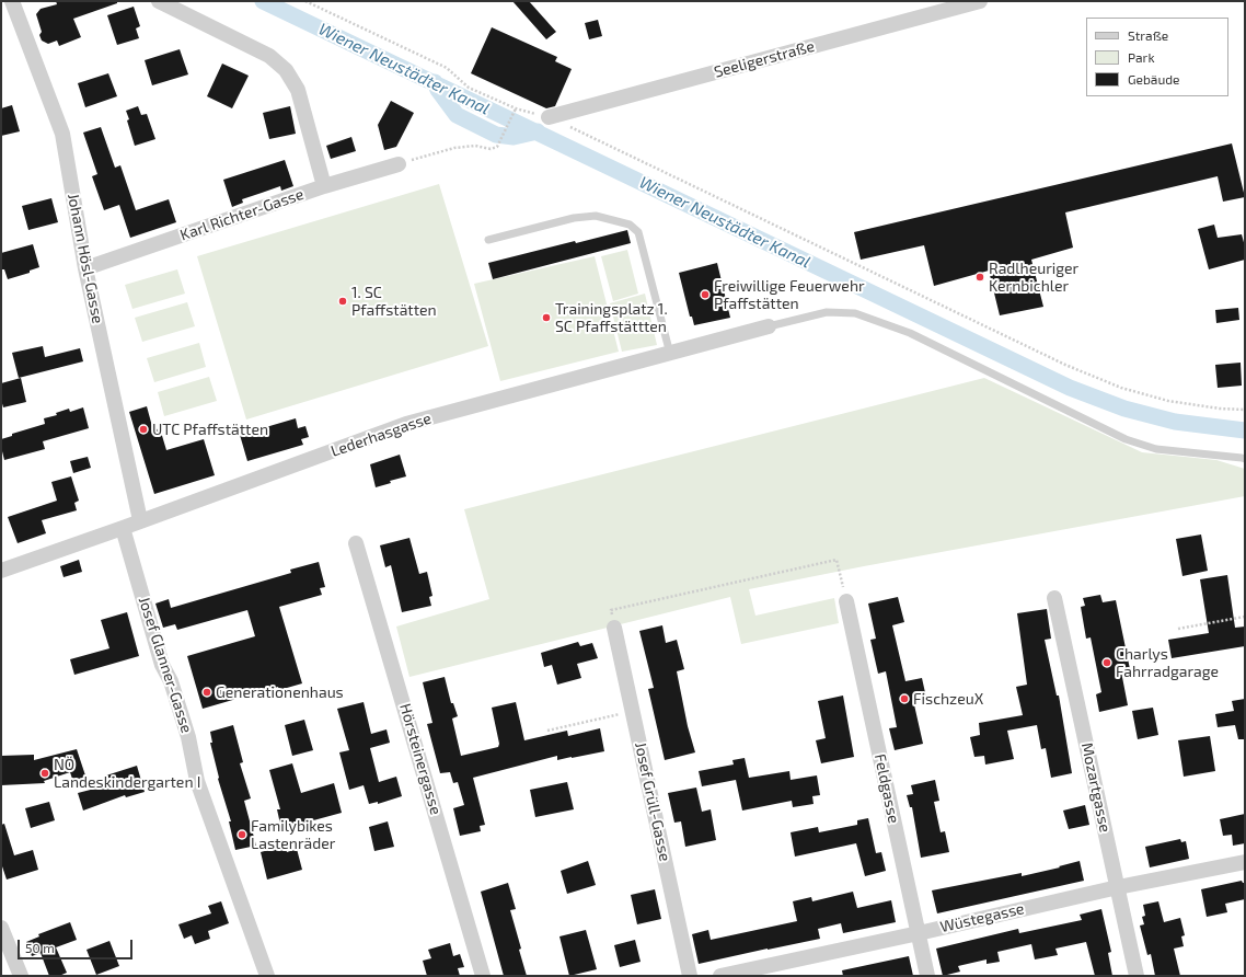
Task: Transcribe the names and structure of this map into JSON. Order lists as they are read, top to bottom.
{
  "streets": {
    "street": [
      "Seeligerstraße",
      "Karl Richter-Gasse",
      "Johann Hösl-Gasse",
      "Lederhasgasse",
      "Josef Glanner-Gasse",
      "Hörsteinergasse",
      "Mozartgasse",
      "Feldgasse",
      "Josef Grüll-Gasse",
      "Wüstegasse"
    ]
  },
  "crossings": [
    ["Karl Richter-Gasse", "Johann Hösl-Gasse"],
    ["Johann Hösl-Gasse", "Lederhasgasse"],
    ["Lederhasgasse", "Josef Glanner-Gasse"],
    ["Mozartgasse", "Wüstegasse"],
    ["Feldgasse", "Wüstegasse"]
  ],
  "water": ["Wiener Neustädter Kanal"],
  "places": [
    "Radlheuriger Kernbichler",
    "Freiwillige Feuerwehr Pfaffstätten",
    "1. SC Pfaffstätten",
    "Trainingsplatz 1. SC Pfaffstättten",
    "UTC Pfaffstätten",
    "Charlys Fahrradgarage",
    "Generationenhaus",
    "FischzeuX",
    "NÖ Landeskindergarten I",
    "Familybikes Lastenräder"
  ],
  "legend": ["Straße", "Park", "Gebäude"],
  "scale_bar": "50 m"
}
